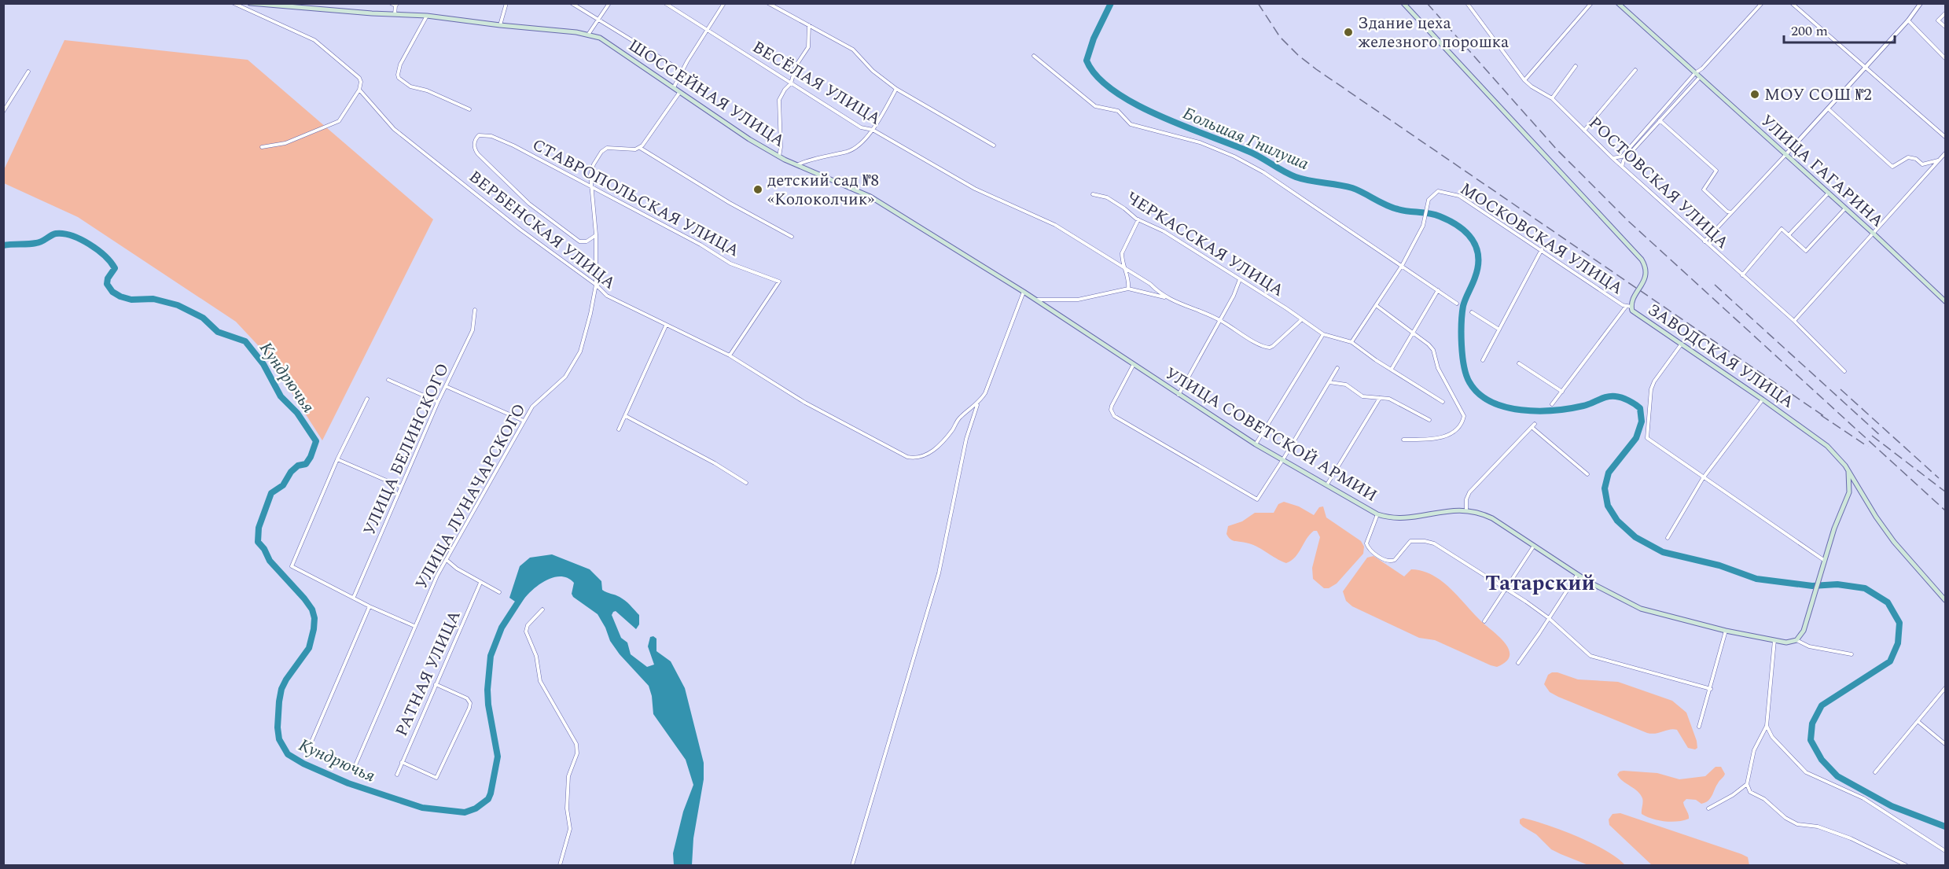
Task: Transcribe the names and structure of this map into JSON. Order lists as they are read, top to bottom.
{
  "streets": {
    "main road": [
      "ШОССЕЙНАЯ УЛИЦА",
      "УЛИЦА ГАГАРИНА",
      "ЗАВОДСКАЯ УЛИЦА",
      "УЛИЦА СОВЕТСКОЙ АРМИИ"
    ],
    "street": [
      "ВЕСЁЛАЯ УЛИЦА",
      "РОСТОВСКАЯ УЛИЦА",
      "СТАВРОПОЛЬСКАЯ УЛИЦА",
      "ВЕРБЕНСКАЯ УЛИЦА",
      "МОСКОВСКАЯ УЛИЦА",
      "ЧЕРКАССКАЯ УЛИЦА",
      "УЛИЦА БЕЛИНСКОГО",
      "УЛИЦА ЛУНАЧАРСКОГО",
      "РАТНАЯ УЛИЦА"
    ]
  },
  "crossings": [
    ["ШОССЕЙНАЯ УЛИЦА", "УЛИЦА СОВЕТСКОЙ АРМИИ"],
    ["СТАВРОПОЛЬСКАЯ УЛИЦА", "ВЕРБЕНСКАЯ УЛИЦА"],
    ["СТАВРОПОЛЬСКАЯ УЛИЦА", "УЛИЦА ЛУНАЧАРСКОГО"],
    ["ВЕРБЕНСКАЯ УЛИЦА", "УЛИЦА ЛУНАЧАРСКОГО"],
    ["МОСКОВСКАЯ УЛИЦА", "ЗАВОДСКАЯ УЛИЦА"]
  ],
  "districts": ["Татарский"],
  "water": ["Большая Гнилуша", "Кундрючья"],
  "places": ["Здание цеха железного порошка", "МОУ СОШ №2", "детский сад №8 «Колоколчик»"],
  "scale_bar": "200 m"
}
